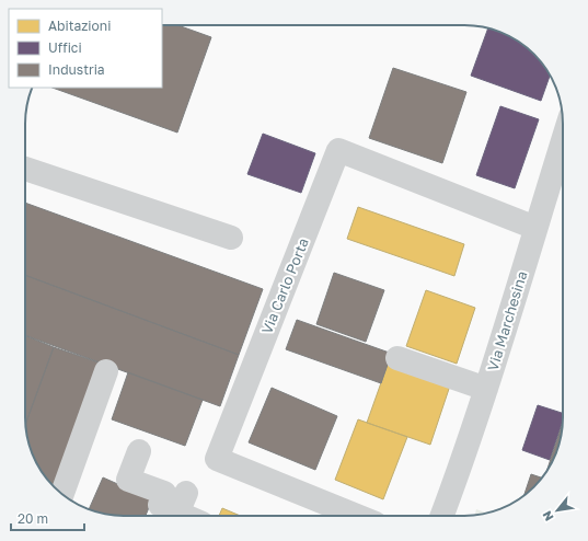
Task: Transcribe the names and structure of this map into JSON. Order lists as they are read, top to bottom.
{
  "streets": {
    "street": ["Via Carlo Porta", "Via Marchesina"]
  },
  "crossings": [
    ["Via Carlo Porta", "Via Marchesina"]
  ],
  "legend": ["Abitazioni", "Uffici", "Industria"],
  "scale_bar": "20 m",
  "north": "bottom left"
}
